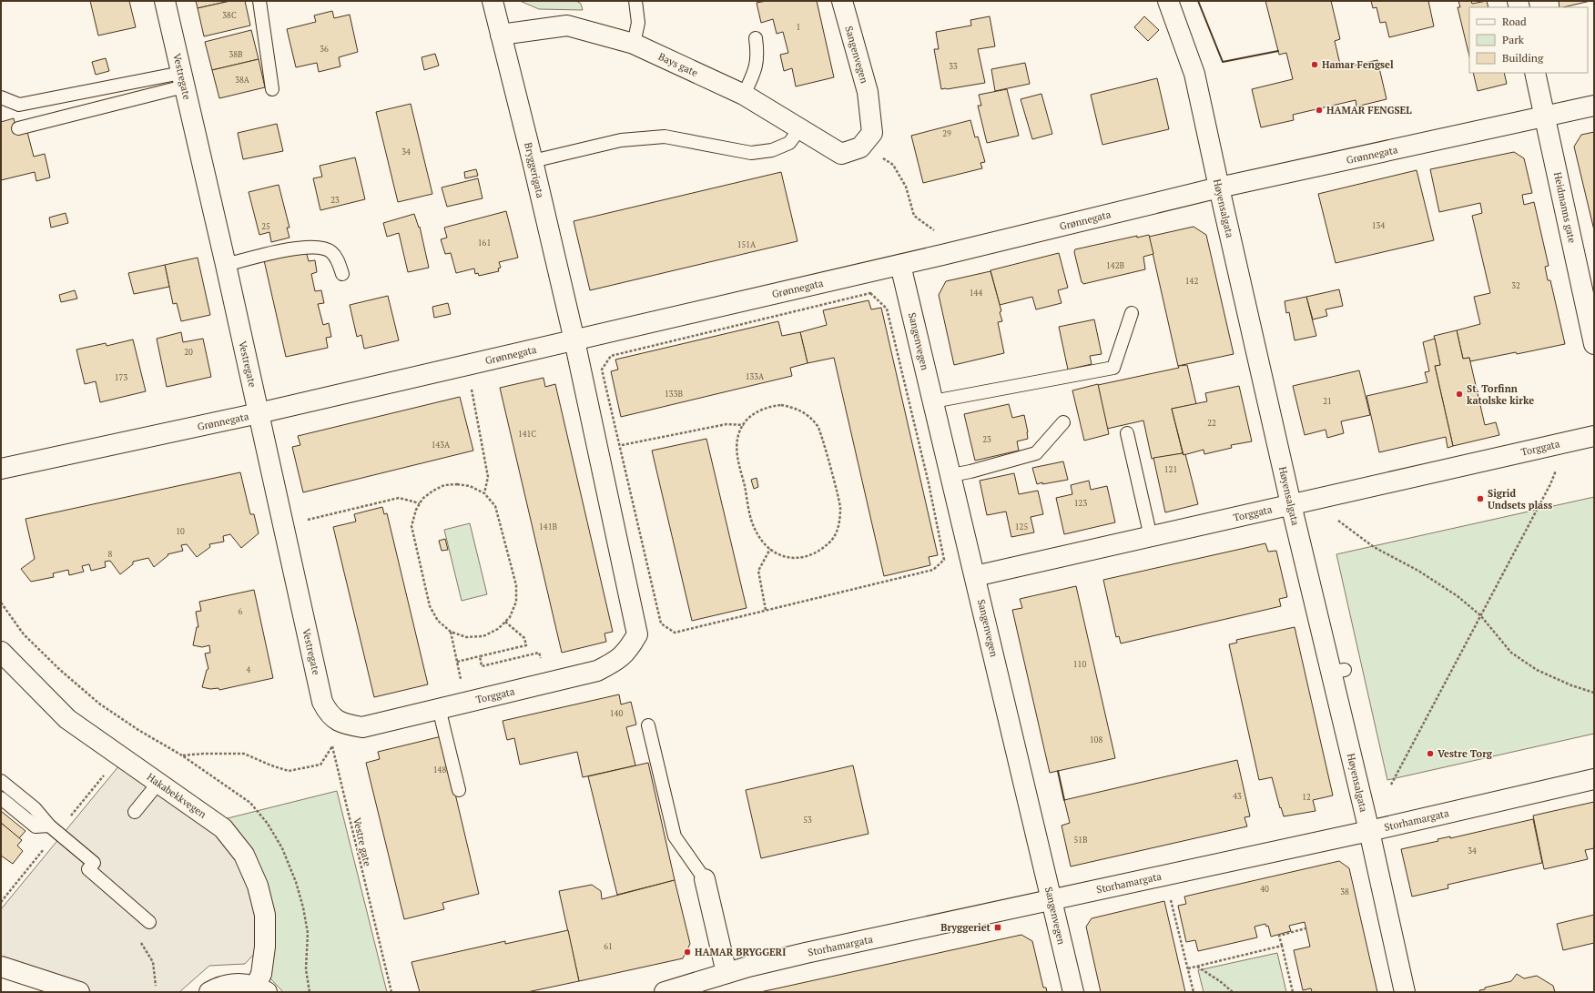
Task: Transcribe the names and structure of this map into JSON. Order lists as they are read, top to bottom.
{
  "streets": {
    "street": [
      "Sangenvegen",
      "Bays gate",
      "Vestregate",
      "Grønnegata",
      "Bryggerigata",
      "Heidmanns gate",
      "Høyensalgata",
      "Torggata",
      "Hakabekkvegen",
      "Storhamargata"
    ],
    "path": ["Vestre gate"]
  },
  "crossings": [
    ["Sangenvegen", "Bays gate"],
    ["Sangenvegen", "Grønnegata"],
    ["Sangenvegen", "Torggata"],
    ["Sangenvegen", "Storhamargata"],
    ["Bays gate", "Bryggerigata"],
    ["Vestregate", "Grønnegata"],
    ["Vestregate", "Torggata"],
    ["Vestregate", "Vestre gate"],
    ["Grønnegata", "Bryggerigata"],
    ["Grønnegata", "Heidmanns gate"],
    ["Grønnegata", "Høyensalgata"],
    ["Bryggerigata", "Torggata"],
    ["Høyensalgata", "Torggata"],
    ["Høyensalgata", "Storhamargata"],
    ["Torggata", "Vestre gate"]
  ],
  "places": {
    "other": [
      "Hamar Fengsel",
      "HAMAR FENGSEL",
      "St. Torfinn katolske kirke",
      "Sigrid Undsets plass",
      "Vestre Torg",
      "HAMAR BRYGGERI"
    ],
    "transit": ["Bryggeriet"]
  },
  "house_numbers": [
    "38C",
    "1",
    "36",
    "38B",
    "33",
    "38A",
    "29",
    "34",
    "23",
    "134",
    "25",
    "161",
    "151A",
    "142B",
    "142",
    "32",
    "144",
    "20",
    "133A",
    "173",
    "133B",
    "21",
    "22",
    "141C",
    "23",
    "143A",
    "121",
    "123",
    "141B",
    "125",
    "10",
    "8",
    "6",
    "110",
    "4",
    "140",
    "108",
    "148",
    "43",
    "12",
    "53",
    "51B",
    "34",
    "40",
    "38",
    "61"
  ],
  "legend": ["Road", "Park", "Building"]
}
